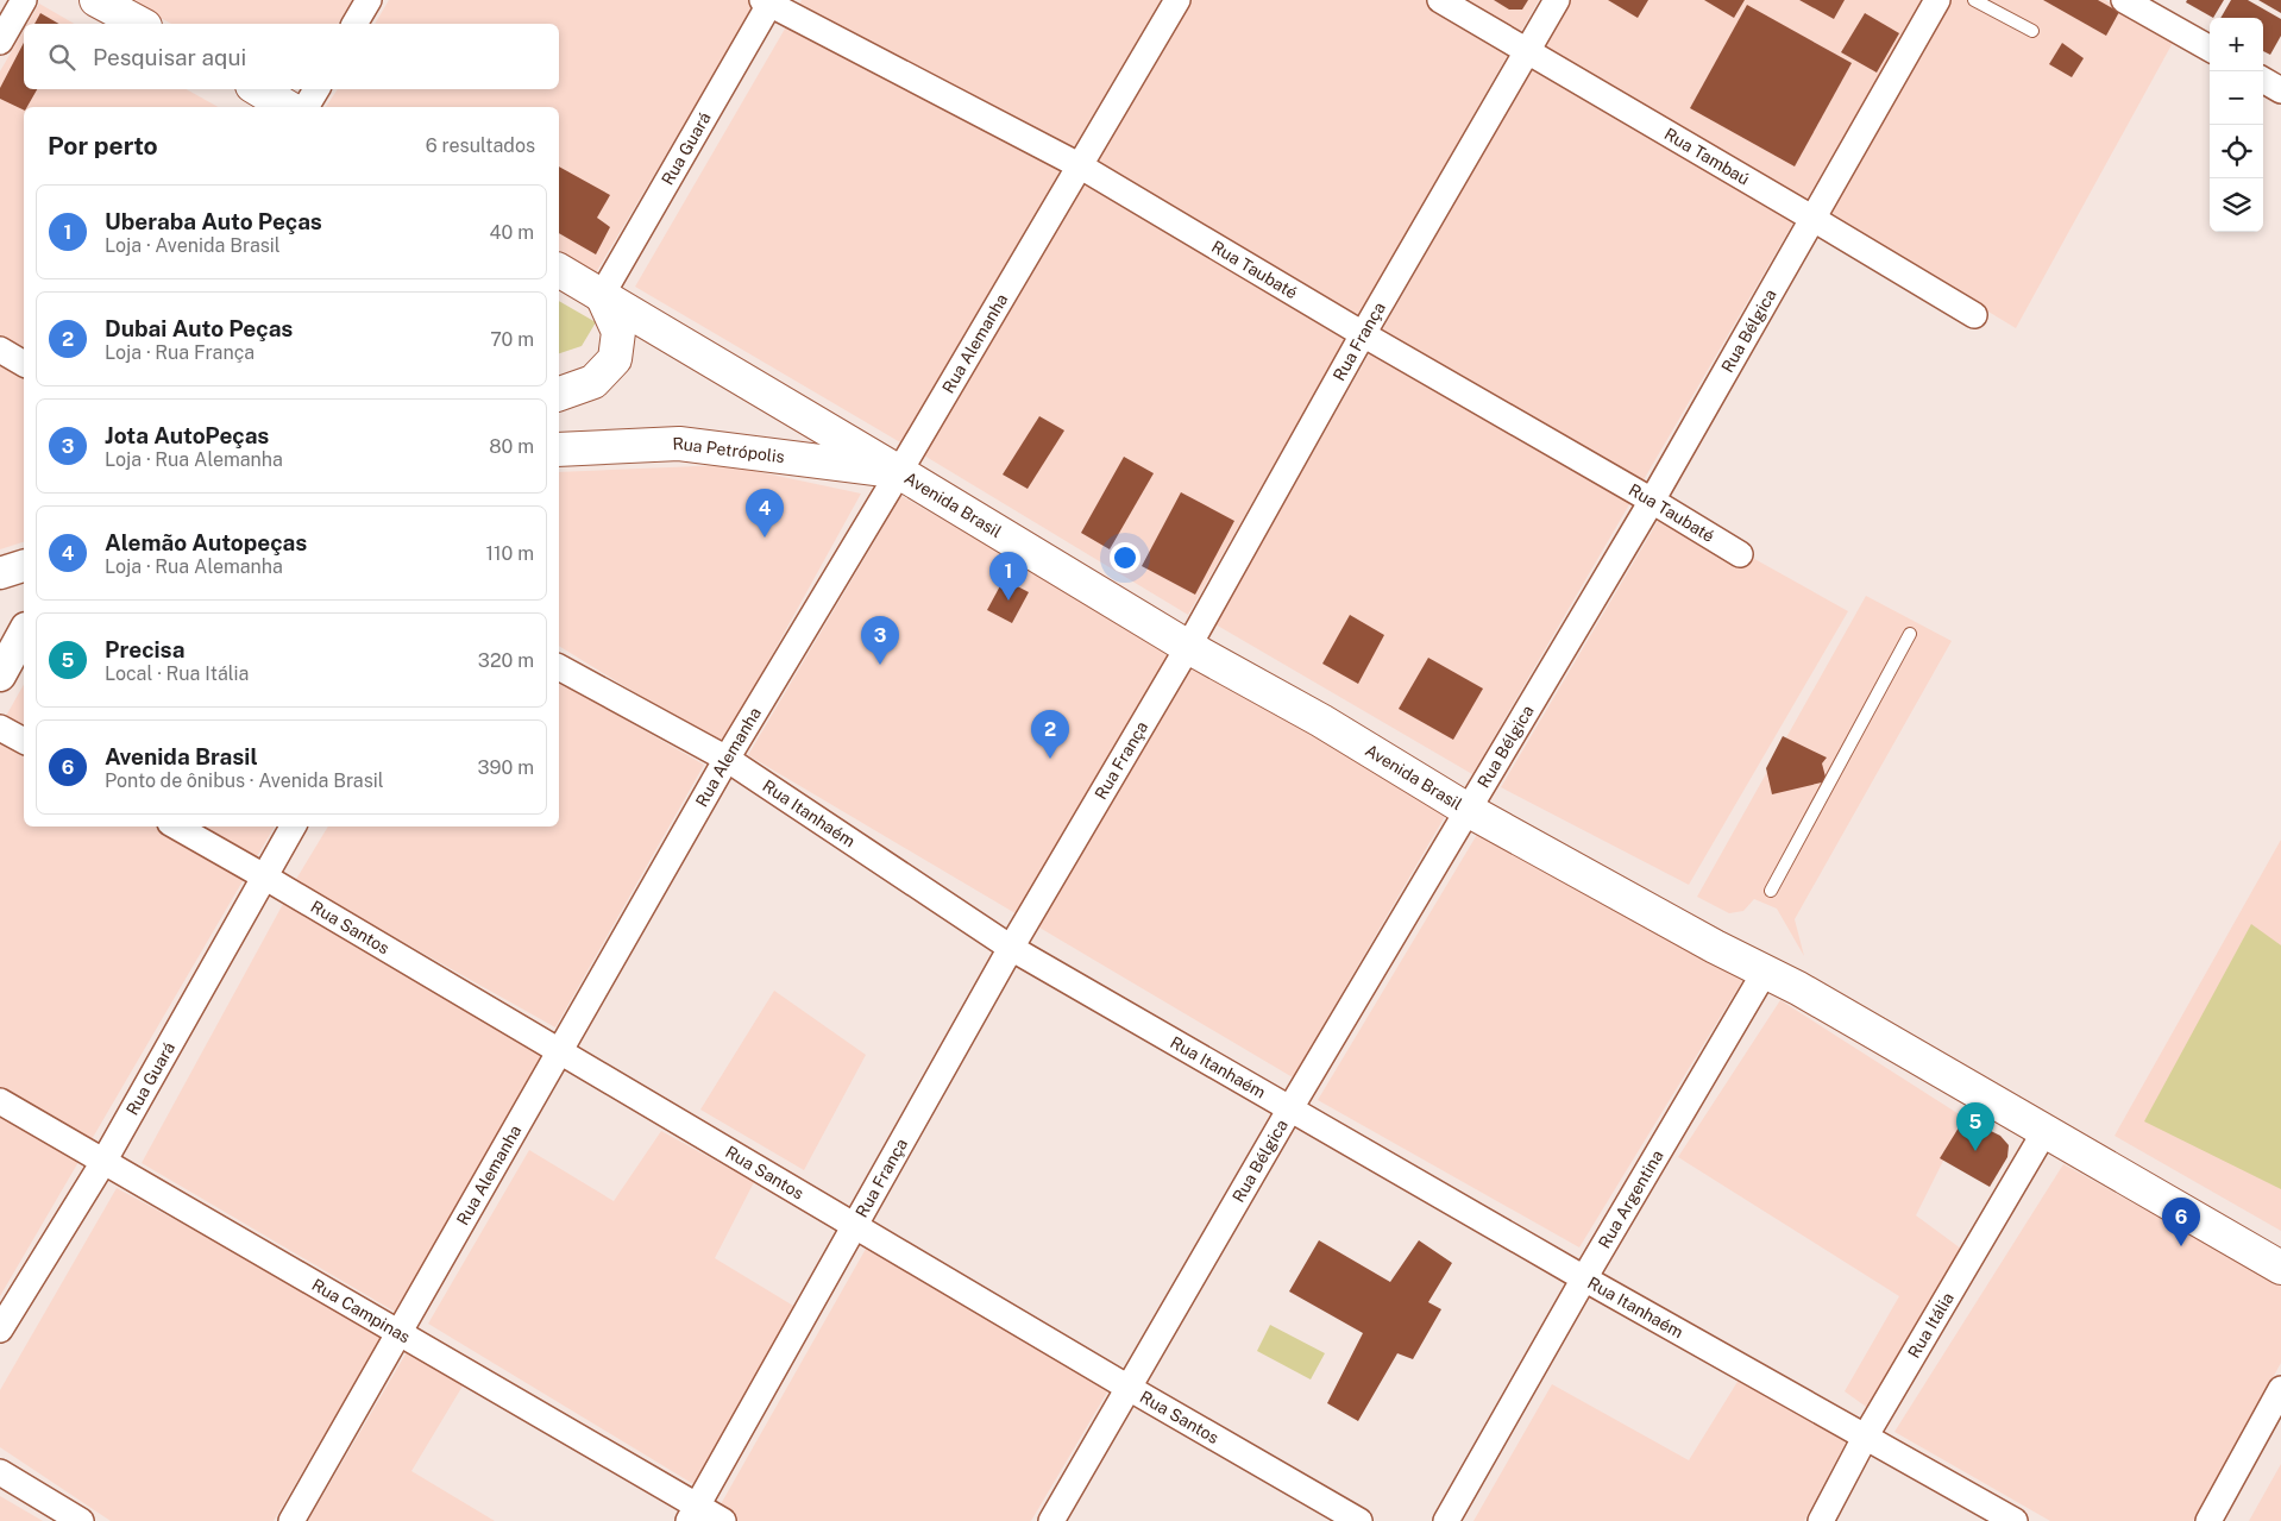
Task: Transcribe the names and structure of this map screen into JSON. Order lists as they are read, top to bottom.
{
  "streets": {
    "main road": ["Rua Petrópolis", "Avenida Brasil"],
    "street": [
      "Rua Guará",
      "Rua Tambaú",
      "Rua Taubaté",
      "Rua Bélgica",
      "Rua França",
      "Rua Alemanha",
      "Rua Itanhaém",
      "Rua Santos",
      "Rua Argentina",
      "Rua Campinas",
      "Rua Itália"
    ]
  },
  "crossings": [
    ["Rua Guará", "Rua Taubaté"],
    ["Rua Guará", "Avenida Brasil"],
    ["Rua Guará", "Rua Santos"],
    ["Rua Guará", "Rua Campinas"],
    ["Rua Tambaú", "Rua Bélgica"],
    ["Rua Tambaú", "Rua França"],
    ["Rua Taubaté", "Rua Bélgica"],
    ["Rua Taubaté", "Rua França"],
    ["Rua Taubaté", "Rua Alemanha"],
    ["Rua Bélgica", "Avenida Brasil"],
    ["Rua Bélgica", "Rua Itanhaém"],
    ["Rua Bélgica", "Rua Santos"],
    ["Rua França", "Avenida Brasil"],
    ["Rua França", "Rua Itanhaém"],
    ["Rua França", "Rua Santos"],
    ["Rua França", "Rua Campinas"],
    ["Rua Alemanha", "Rua Petrópolis"],
    ["Rua Alemanha", "Avenida Brasil"],
    ["Rua Alemanha", "Rua Itanhaém"],
    ["Rua Alemanha", "Rua Santos"],
    ["Rua Alemanha", "Rua Campinas"],
    ["Rua Petrópolis", "Avenida Brasil"],
    ["Avenida Brasil", "Rua Argentina"],
    ["Avenida Brasil", "Rua Itália"],
    ["Rua Itanhaém", "Rua Argentina"],
    ["Rua Itanhaém", "Rua Itália"]
  ],
  "page": {
    "map_buttons": ["+", "−"],
    "search": "Pesquisar aqui",
    "heading": ["Por perto", "6 resultados"],
    "list": [
      {
        "mark": "1",
        "name": "Uberaba Auto Peças",
        "note": "Loja · Avenida Brasil",
        "value": "40 m"
      },
      {
        "mark": "2",
        "name": "Dubai Auto Peças",
        "note": "Loja · Rua França",
        "value": "70 m"
      },
      {
        "mark": "3",
        "name": "Jota AutoPeças",
        "note": "Loja · Rua Alemanha",
        "value": "80 m"
      },
      {
        "mark": "4",
        "name": "Alemão Autopeças",
        "note": "Loja · Rua Alemanha",
        "value": "110 m"
      },
      {
        "mark": "5",
        "name": "Precisa",
        "note": "Local · Rua Itália",
        "value": "320 m"
      },
      {
        "mark": "6",
        "name": "Avenida Brasil",
        "note": "Ponto de ônibus · Avenida Brasil",
        "value": "390 m"
      }
    ],
    "pins": [
      "4",
      "1",
      "3",
      "2",
      "5",
      "6"
    ]
  }
}
